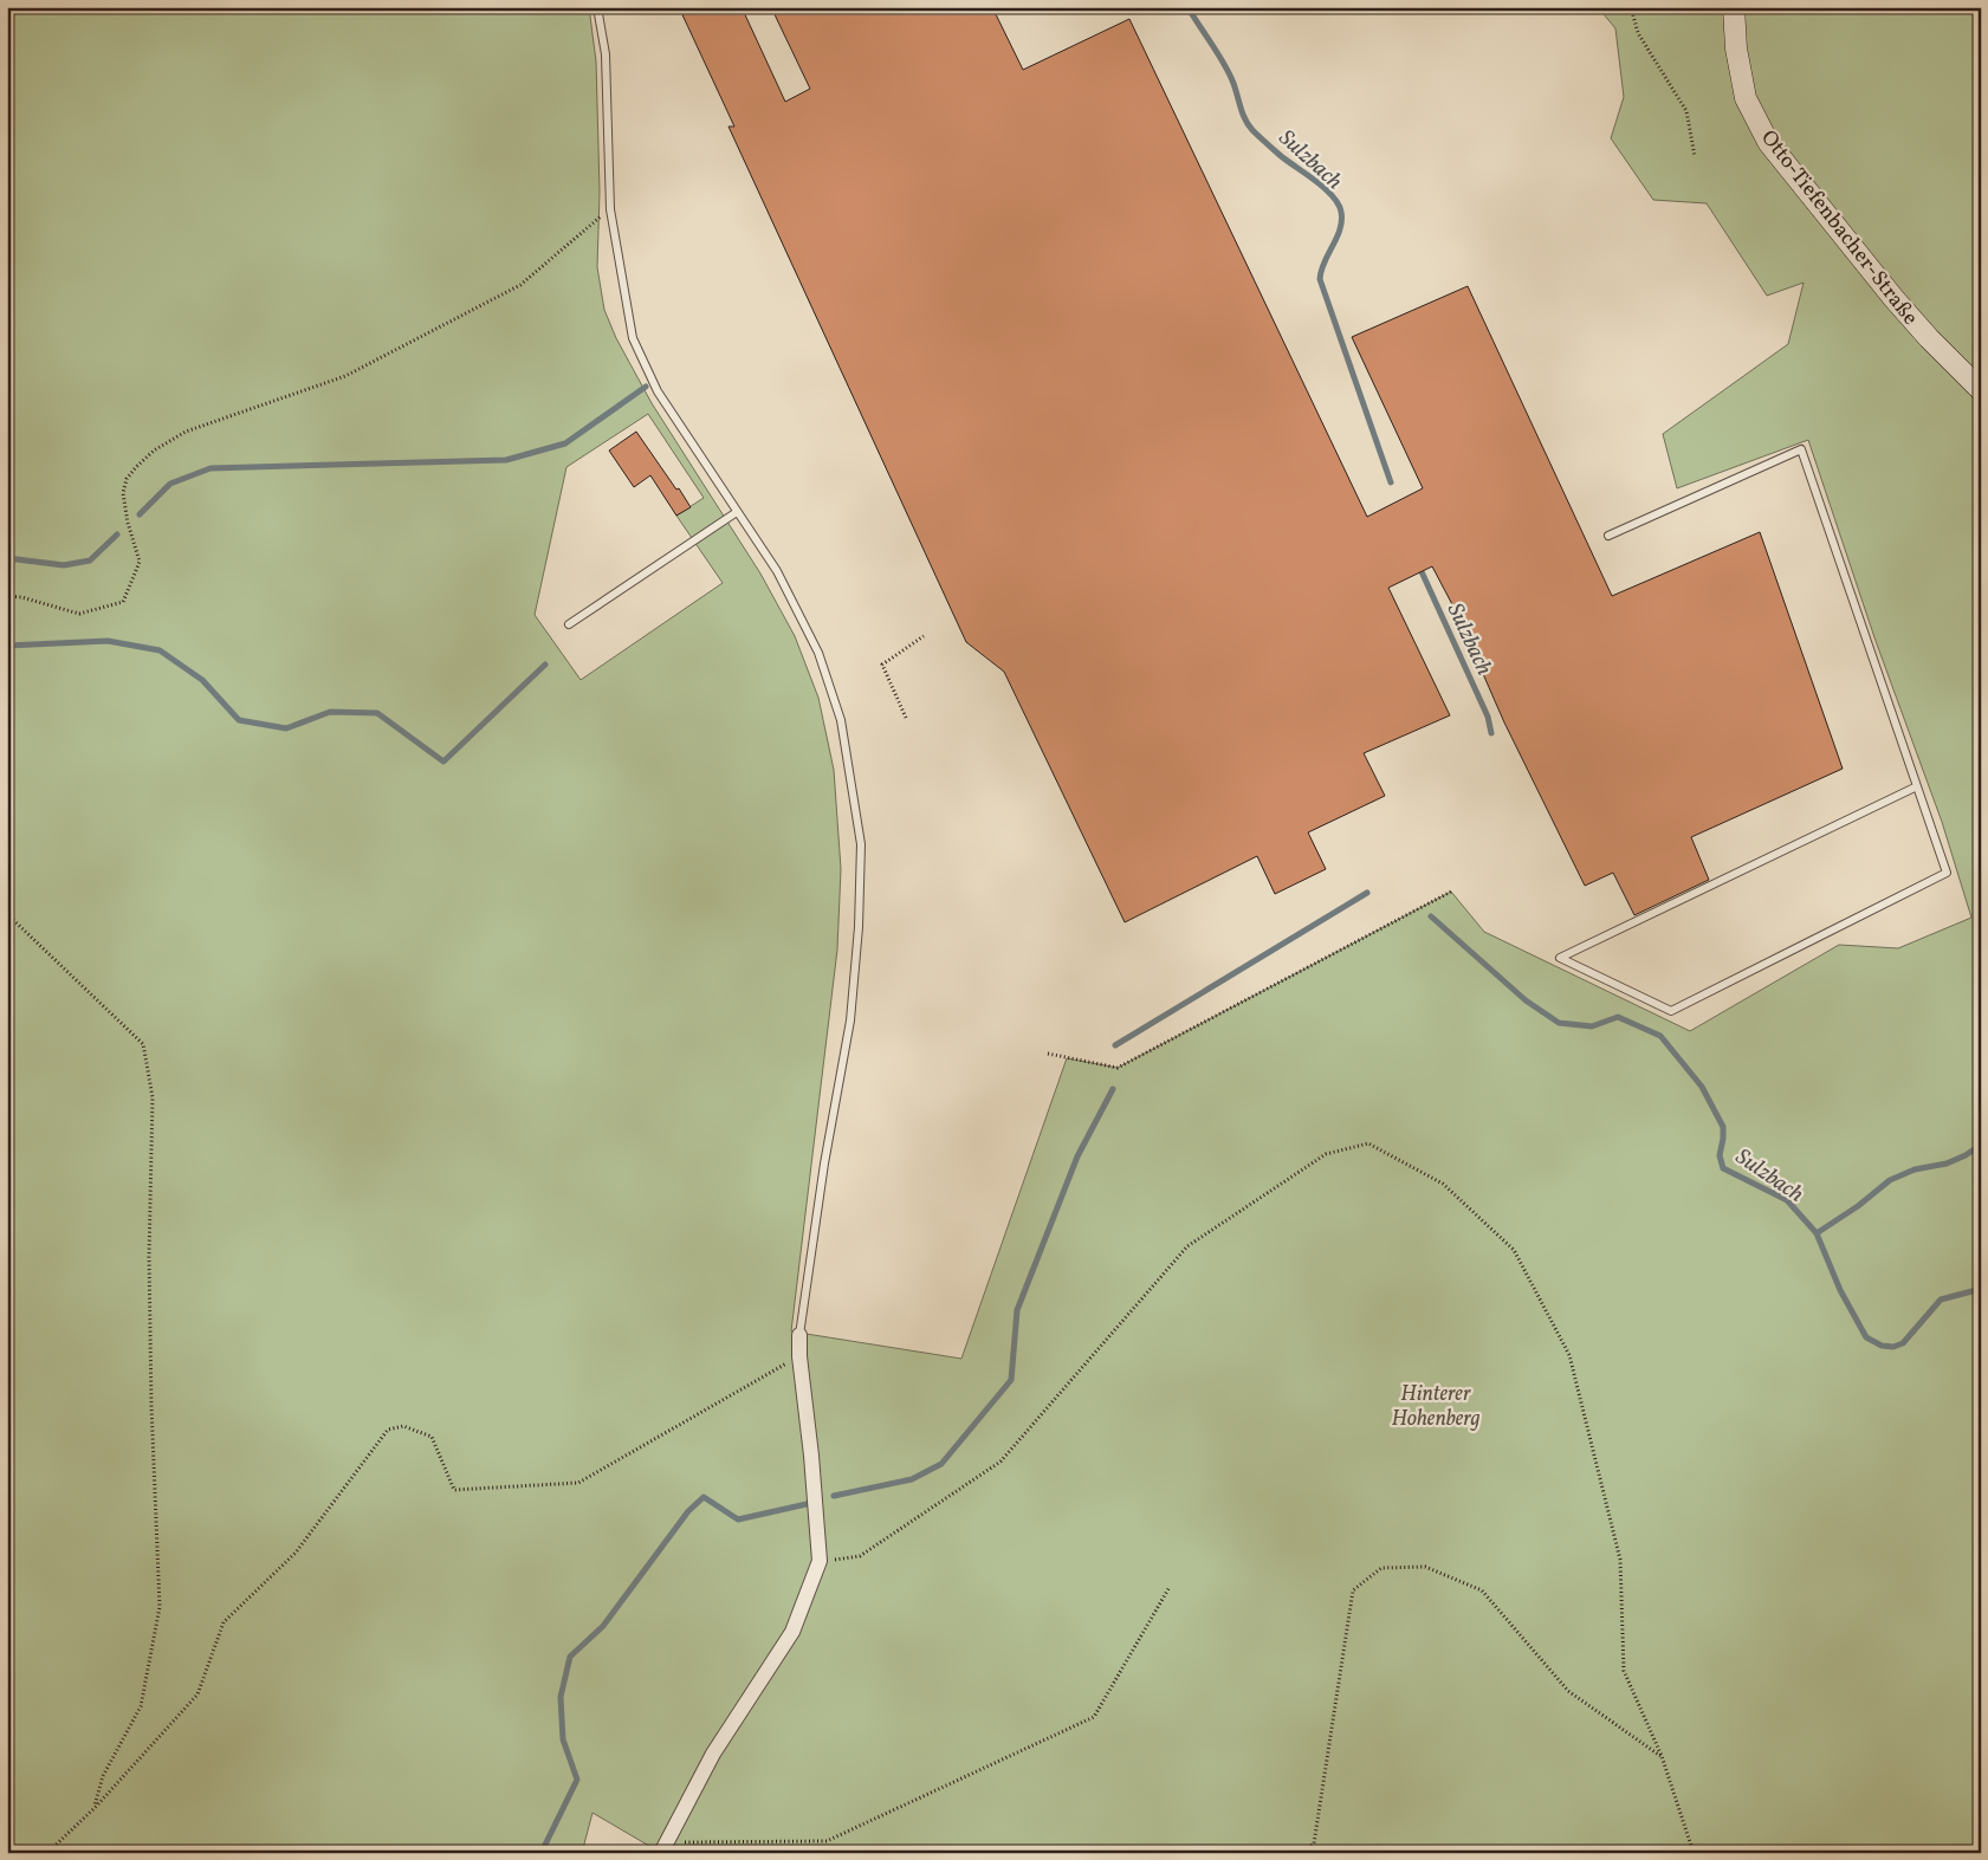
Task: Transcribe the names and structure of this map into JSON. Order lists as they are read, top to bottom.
{
  "streets": {
    "street": ["Otto-Tiefenbacher-Straße"]
  },
  "water": ["Sulzbach"],
  "parks": ["Hinterer Hohenberg"]
}
